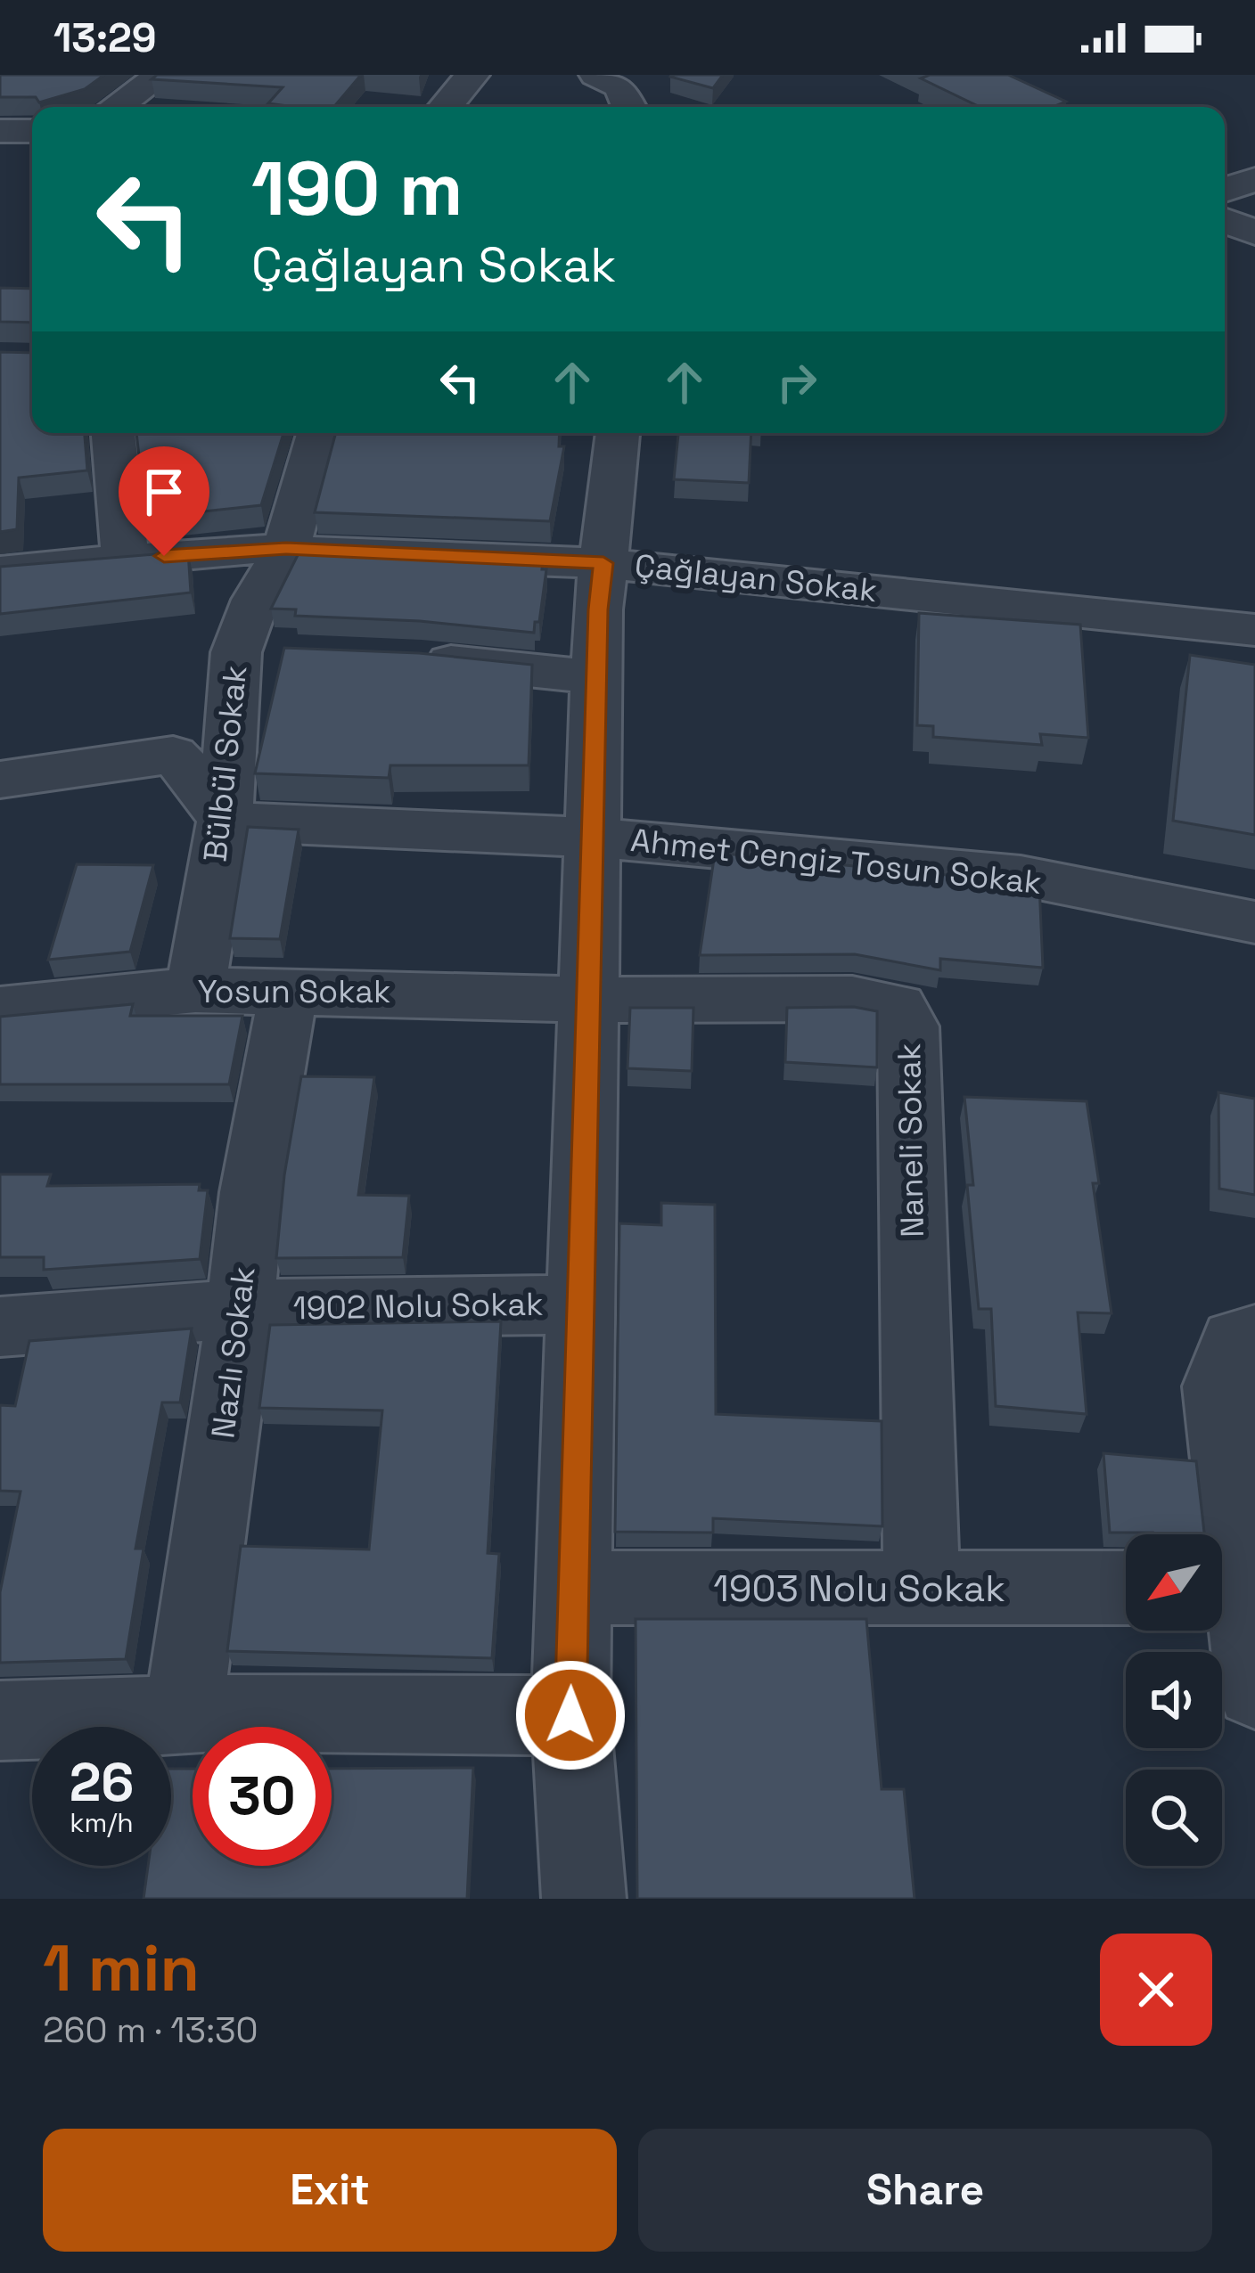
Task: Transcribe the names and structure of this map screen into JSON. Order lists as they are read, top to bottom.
{
  "streets": {
    "street": [
      "Çağlayan Sokak",
      "Bülbül Sokak",
      "Ahmet Cengiz Tosun Sokak",
      "Yosun Sokak",
      "Naneli Sokak",
      "1902 Nolu Sokak",
      "Nazlı Sokak",
      "1903 Nolu Sokak"
    ]
  },
  "crossings": [
    ["Çağlayan Sokak", "Bülbül Sokak"],
    ["Bülbül Sokak", "Ahmet Cengiz Tosun Sokak"],
    ["Bülbül Sokak", "Yosun Sokak"],
    ["Yosun Sokak", "Naneli Sokak"],
    ["Yosun Sokak", "Nazlı Sokak"],
    ["Naneli Sokak", "1903 Nolu Sokak"],
    ["1902 Nolu Sokak", "Nazlı Sokak"]
  ],
  "north": "bottom left",
  "page": {
    "status": "13:29",
    "turn": ["190 m", "Çağlayan Sokak"],
    "speed": "26 km/h",
    "limit": "30",
    "heading": ["1 min", "260 m · 13:30"],
    "buttons": ["Exit", "Share"]
  }
}
